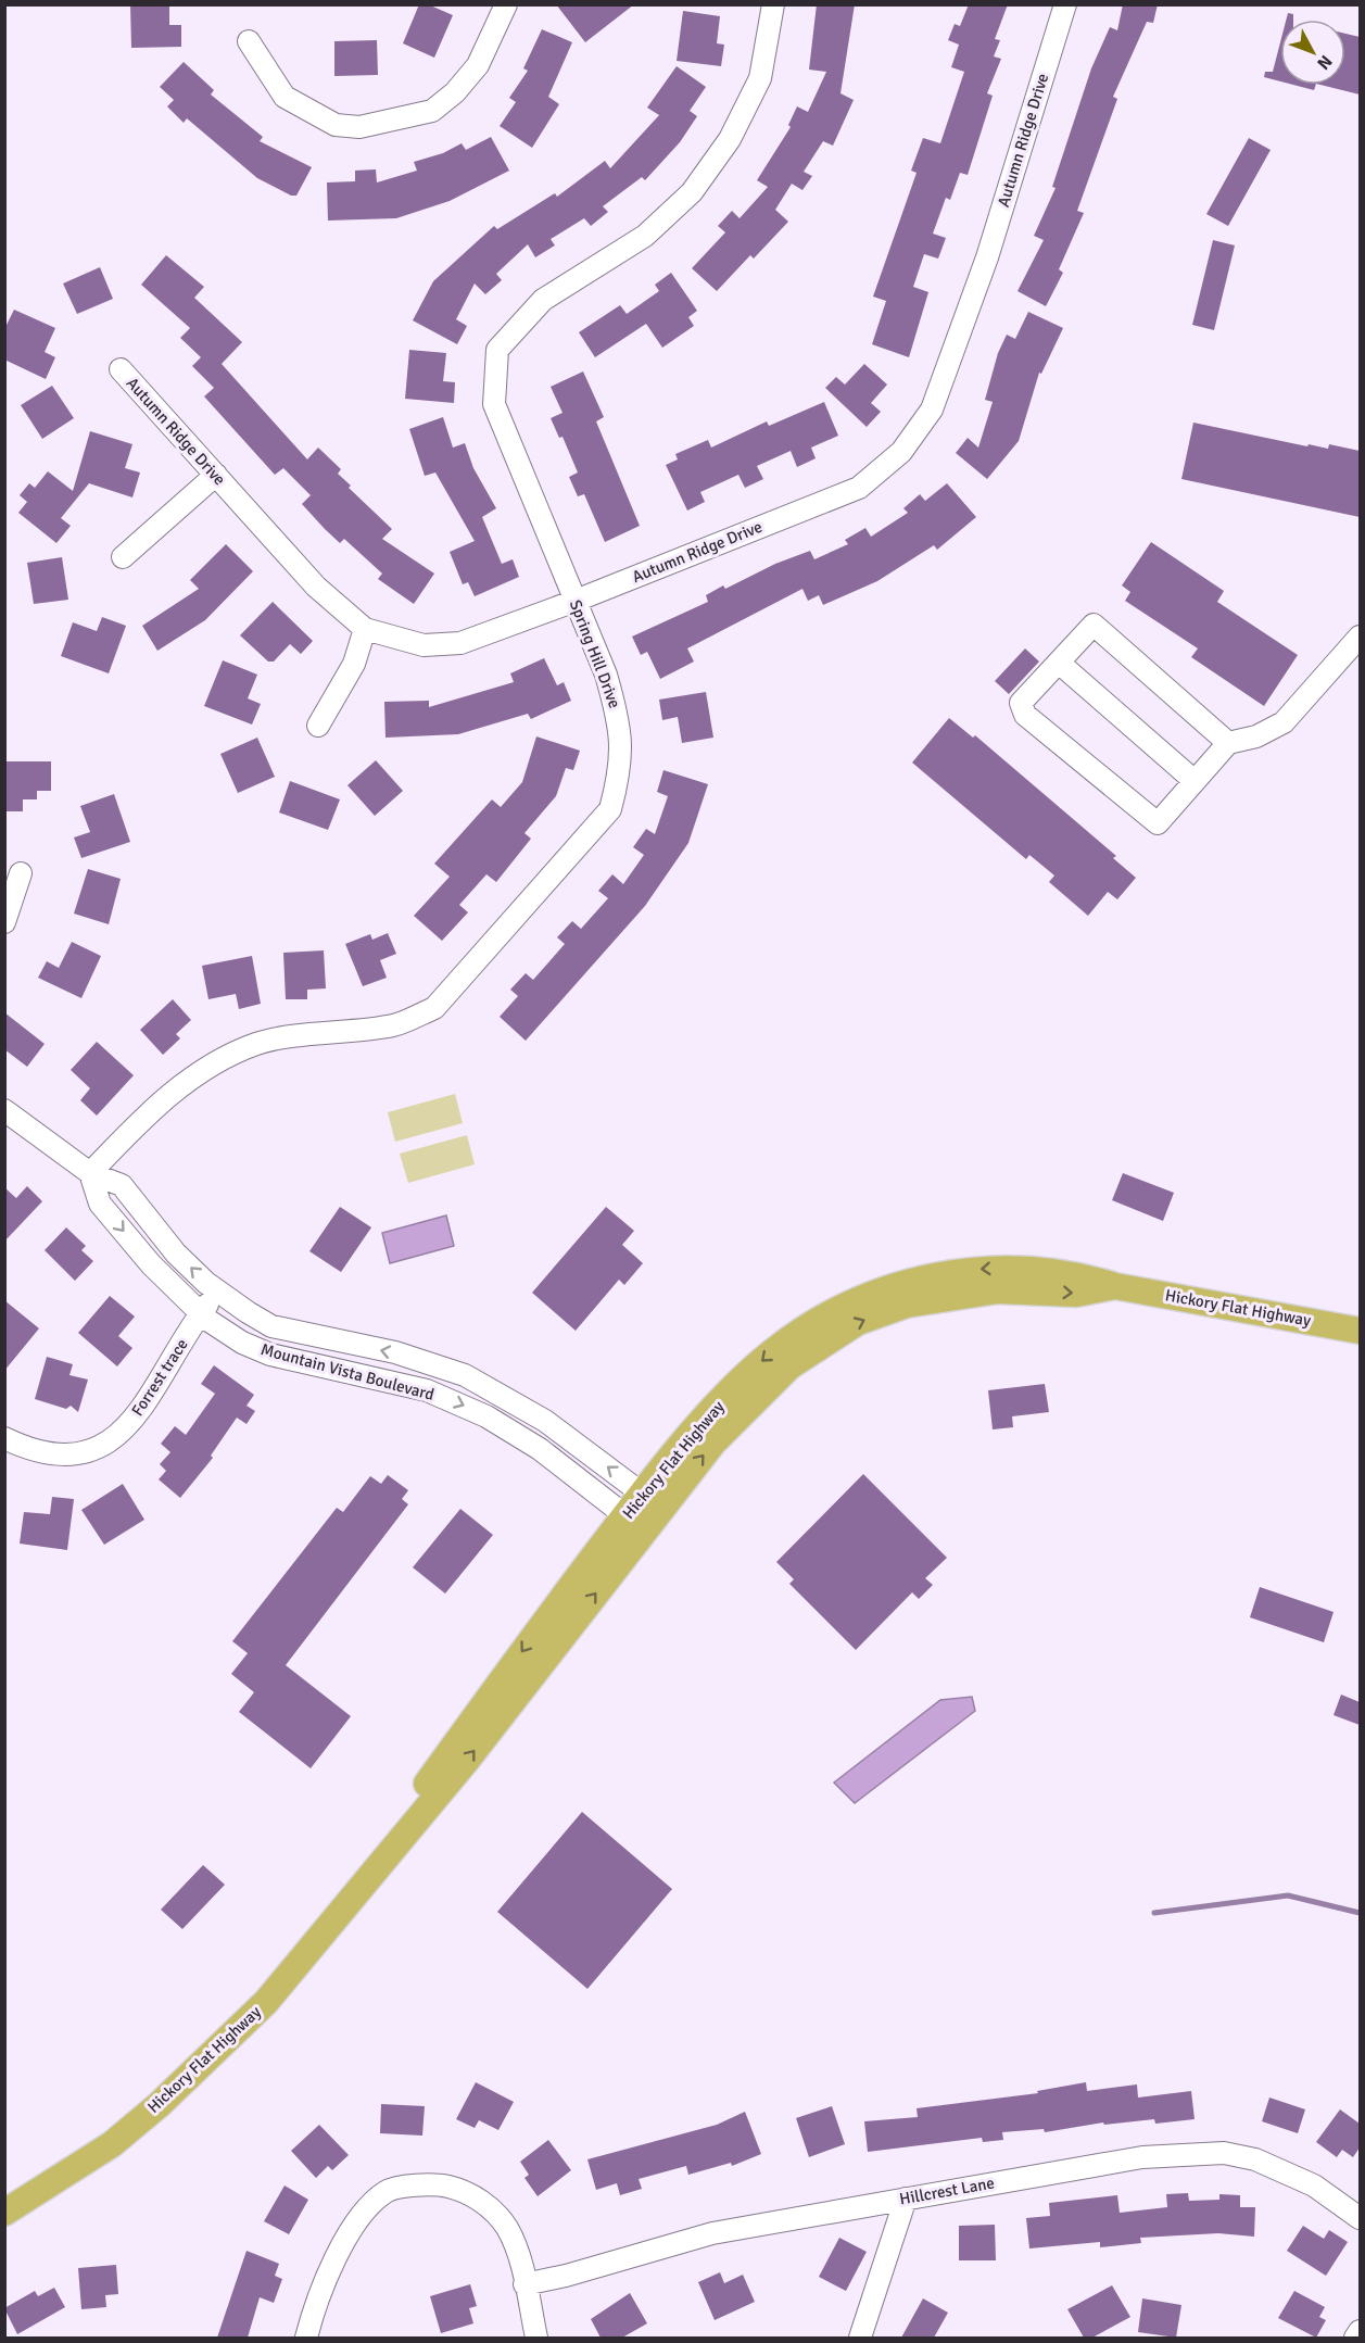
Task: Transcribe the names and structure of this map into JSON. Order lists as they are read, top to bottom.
{
  "streets": {
    "main road": ["Hickory Flat Highway"],
    "street": [
      "Autumn Ridge Drive",
      "Spring Hill Drive",
      "Mountain Vista Boulevard",
      "Forrest trace",
      "Hillcrest Lane"
    ]
  },
  "crossings": [
    ["Autumn Ridge Drive", "Spring Hill Drive"],
    ["Spring Hill Drive", "Mountain Vista Boulevard"],
    ["Hickory Flat Highway", "Mountain Vista Boulevard"],
    ["Mountain Vista Boulevard", "Forrest trace"]
  ],
  "north": "bottom right"
}
